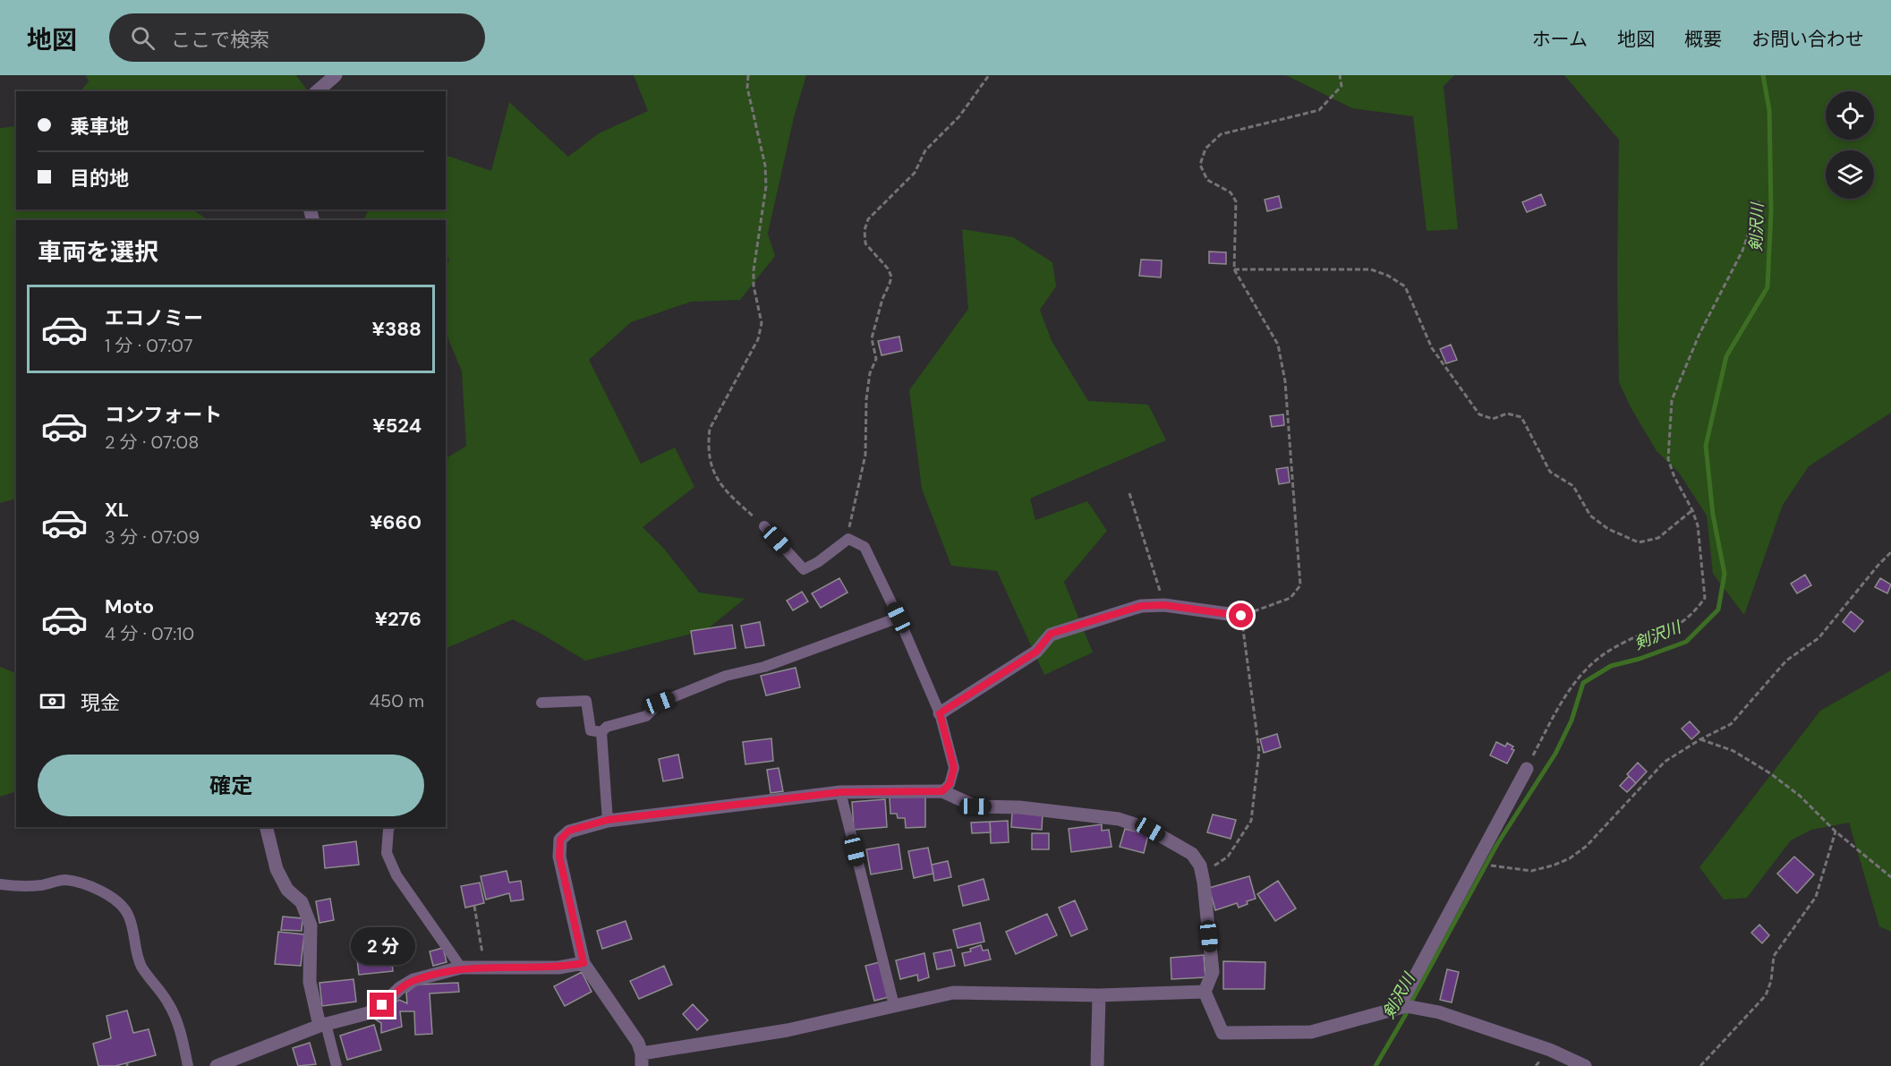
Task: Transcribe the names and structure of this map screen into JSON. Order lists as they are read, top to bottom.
{
  "water": ["剣沢川"],
  "page": {
    "header": "地図",
    "search": "ここで検索",
    "nav": [
      "ホーム",
      "地図",
      "概要",
      "お問い合わせ"
    ],
    "banner": ["乗車地", "目的地"],
    "heading": "車両を選択",
    "list": [
      {
        "name": "エコノミー",
        "note": "1 分 · 07:07",
        "value": "¥388"
      },
      {
        "name": "コンフォート",
        "note": "2 分 · 07:08",
        "value": "¥524"
      },
      {
        "name": "XL",
        "note": "3 分 · 07:09",
        "value": "¥660"
      },
      {
        "name": "Moto",
        "note": "4 分 · 07:10",
        "value": "¥276"
      }
    ],
    "pay": ["現金", "450 m"],
    "buttons": "確定",
    "bubble": "2 分"
  }
}
